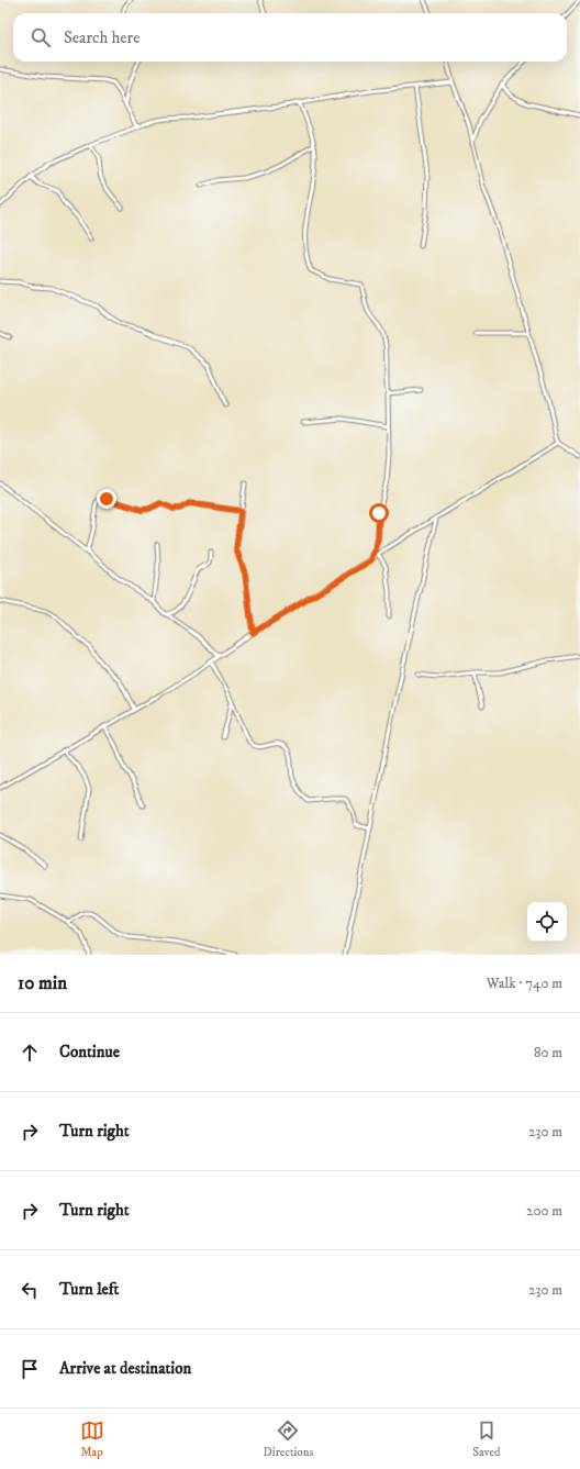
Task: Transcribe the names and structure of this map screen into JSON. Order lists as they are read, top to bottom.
{
  "page": {
    "search": "Search here",
    "heading": ["10 min", "Walk · 740 m"],
    "list": [
      ["Continue", "80 m"],
      ["Turn right", "230 m"],
      ["Turn right", "200 m"],
      ["Turn left", "230 m"],
      "Arrive at destination"
    ],
    "nav": ["Map", "Directions", "Saved"]
  }
}
